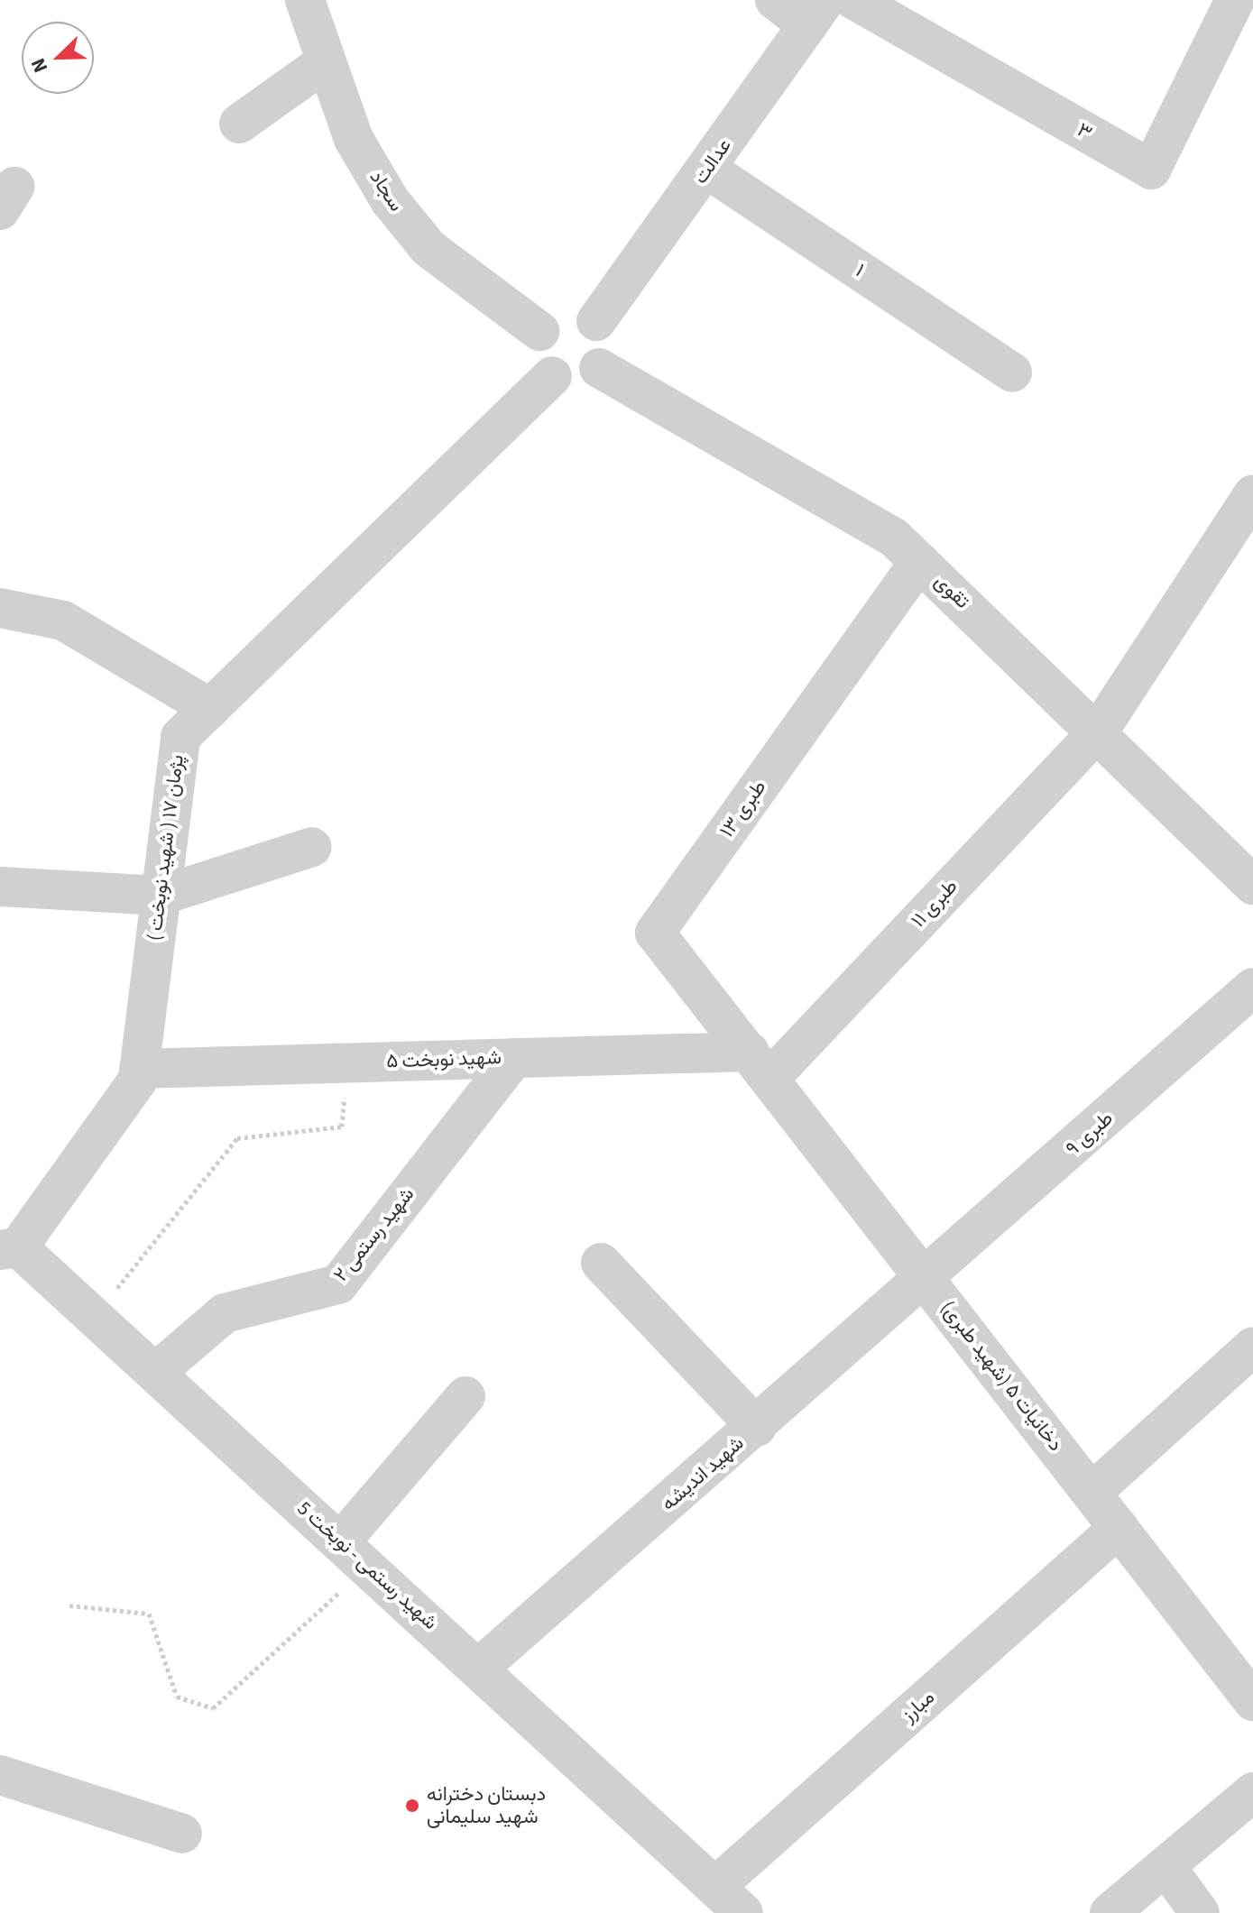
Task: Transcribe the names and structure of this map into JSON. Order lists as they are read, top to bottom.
{
  "streets": {
    "street": [
      "۳",
      "عدالت",
      "سجاد",
      "۱",
      "تقوی",
      "طبری ۱۳",
      "پژمان ۱۷ ( شهید نوبخت )",
      "طبری ۱۱",
      "شهید نوبخت ۵",
      "طبری ۹",
      "شهید رستمی ۲",
      "دخانیات ۵ (شهید طبری)",
      "شهید اندیشه",
      "شهید رستمی - نوبخت 5",
      "مبارز"
    ]
  },
  "crossings": [
    ["عدالت", "سجاد"],
    ["عدالت", "۱"],
    ["عدالت", "تقوی"],
    ["عدالت", "پژمان ۱۷ ( شهید نوبخت )"],
    ["سجاد", "تقوی"],
    ["سجاد", "پژمان ۱۷ ( شهید نوبخت )"],
    ["تقوی", "طبری ۱۳"],
    ["تقوی", "پژمان ۱۷ ( شهید نوبخت )"],
    ["تقوی", "طبری ۱۱"],
    ["طبری ۱۳", "طبری ۱۱"],
    ["طبری ۱۳", "شهید نوبخت ۵"],
    ["طبری ۱۳", "دخانیات ۵ (شهید طبری)"],
    ["پژمان ۱۷ ( شهید نوبخت )", "شهید نوبخت ۵"],
    ["پژمان ۱۷ ( شهید نوبخت )", "شهید رستمی - نوبخت 5"],
    ["طبری ۱۱", "شهید نوبخت ۵"],
    ["طبری ۱۱", "دخانیات ۵ (شهید طبری)"],
    ["شهید نوبخت ۵", "شهید رستمی ۲"],
    ["شهید نوبخت ۵", "دخانیات ۵ (شهید طبری)"],
    ["طبری ۹", "دخانیات ۵ (شهید طبری)"],
    ["طبری ۹", "شهید اندیشه"],
    ["شهید رستمی ۲", "شهید رستمی - نوبخت 5"],
    ["دخانیات ۵ (شهید طبری)", "شهید اندیشه"],
    ["دخانیات ۵ (شهید طبری)", "مبارز"],
    ["شهید اندیشه", "شهید رستمی - نوبخت 5"],
    ["شهید رستمی - نوبخت 5", "مبارز"]
  ],
  "places": ["دبستان دخترانه شهید سلیمانی"],
  "north": "bottom left"
}
